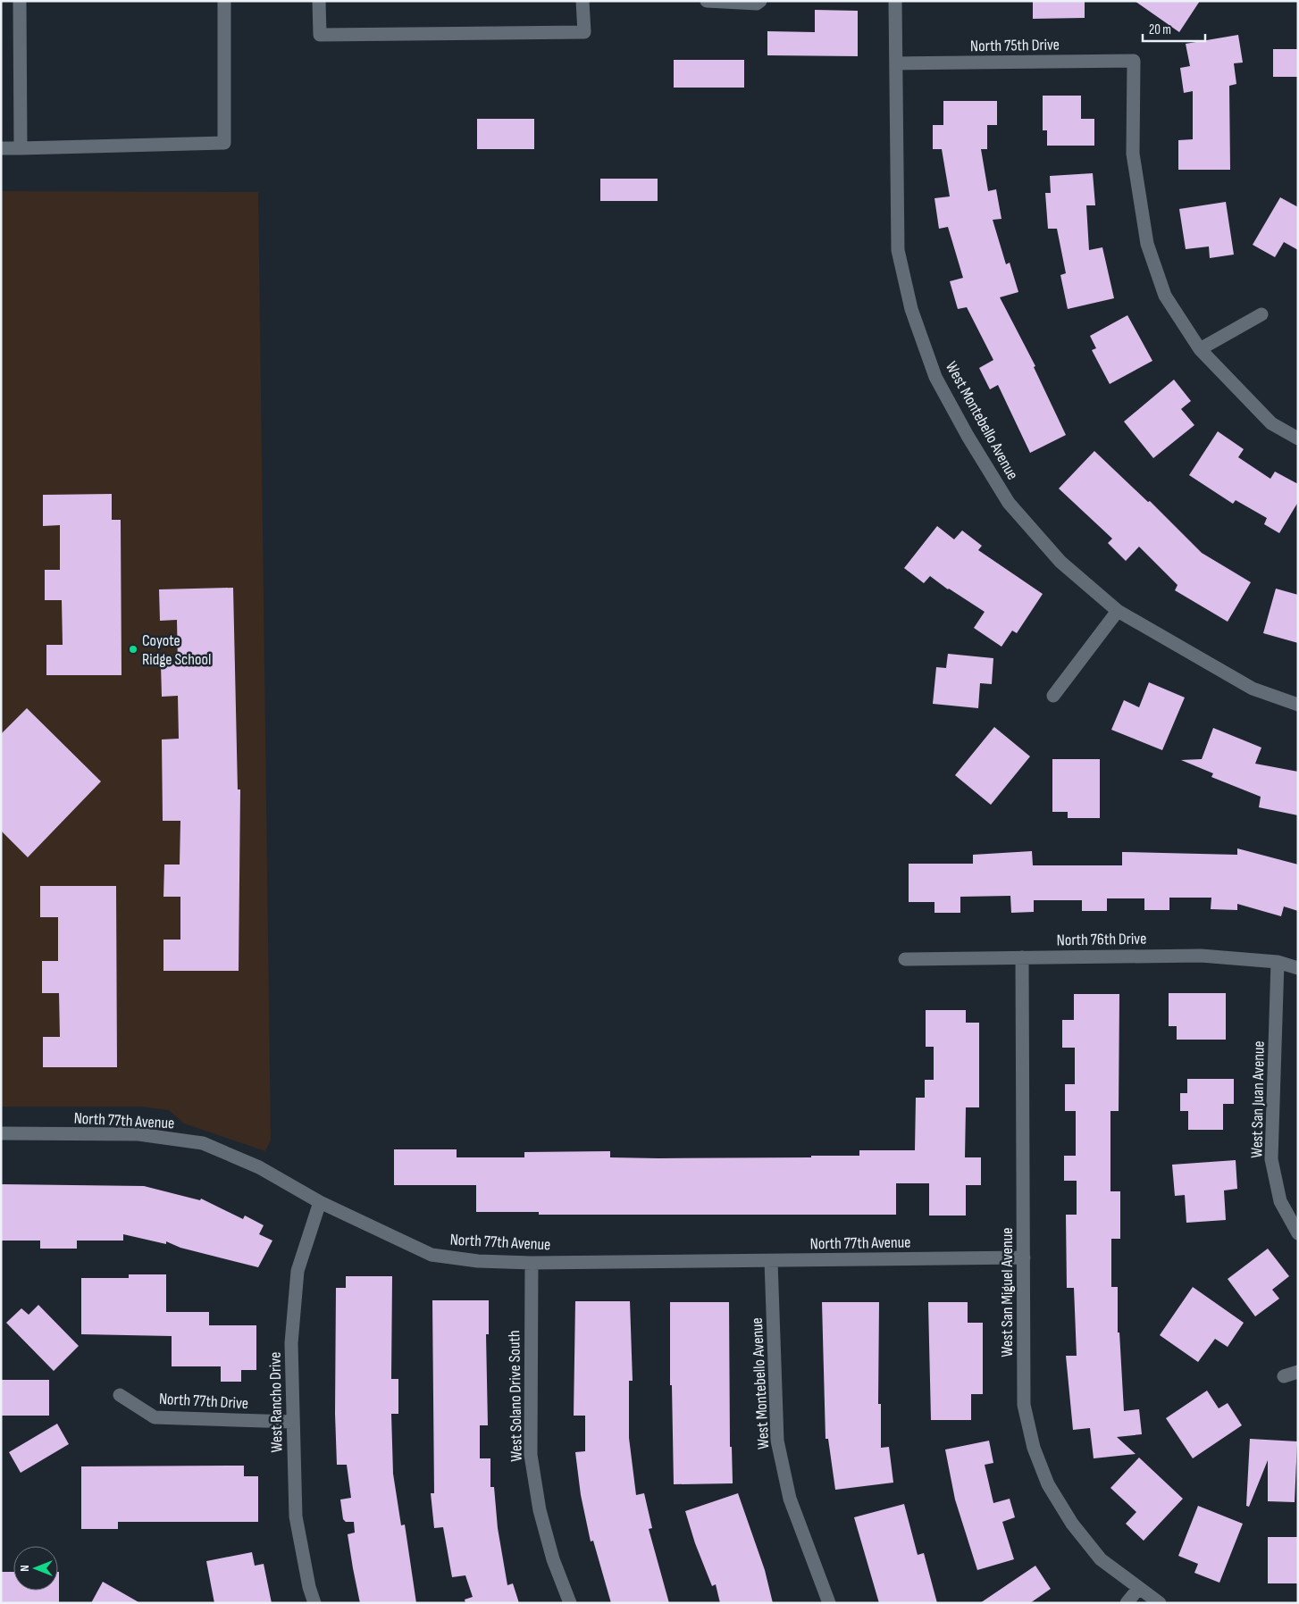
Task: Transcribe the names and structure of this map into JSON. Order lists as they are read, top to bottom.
{
  "streets": {
    "street": [
      "North 75th Drive",
      "West Montebello Avenue",
      "North 76th Drive",
      "West San Juan Avenue",
      "North 77th Avenue",
      "West San Miguel Avenue",
      "West Solano Drive South",
      "North 77th Drive",
      "West Rancho Drive"
    ]
  },
  "crossings": [
    ["North 75th Drive", "West Montebello Avenue"],
    ["West Montebello Avenue", "North 77th Avenue"],
    ["North 76th Drive", "West San Juan Avenue"],
    ["North 76th Drive", "West San Miguel Avenue"],
    ["North 77th Avenue", "West San Miguel Avenue"],
    ["North 77th Avenue", "West Solano Drive South"],
    ["North 77th Avenue", "West Rancho Drive"],
    ["North 77th Drive", "West Rancho Drive"]
  ],
  "places": ["Coyote Ridge School"],
  "scale_bar": "20 m",
  "north": "left"
}
